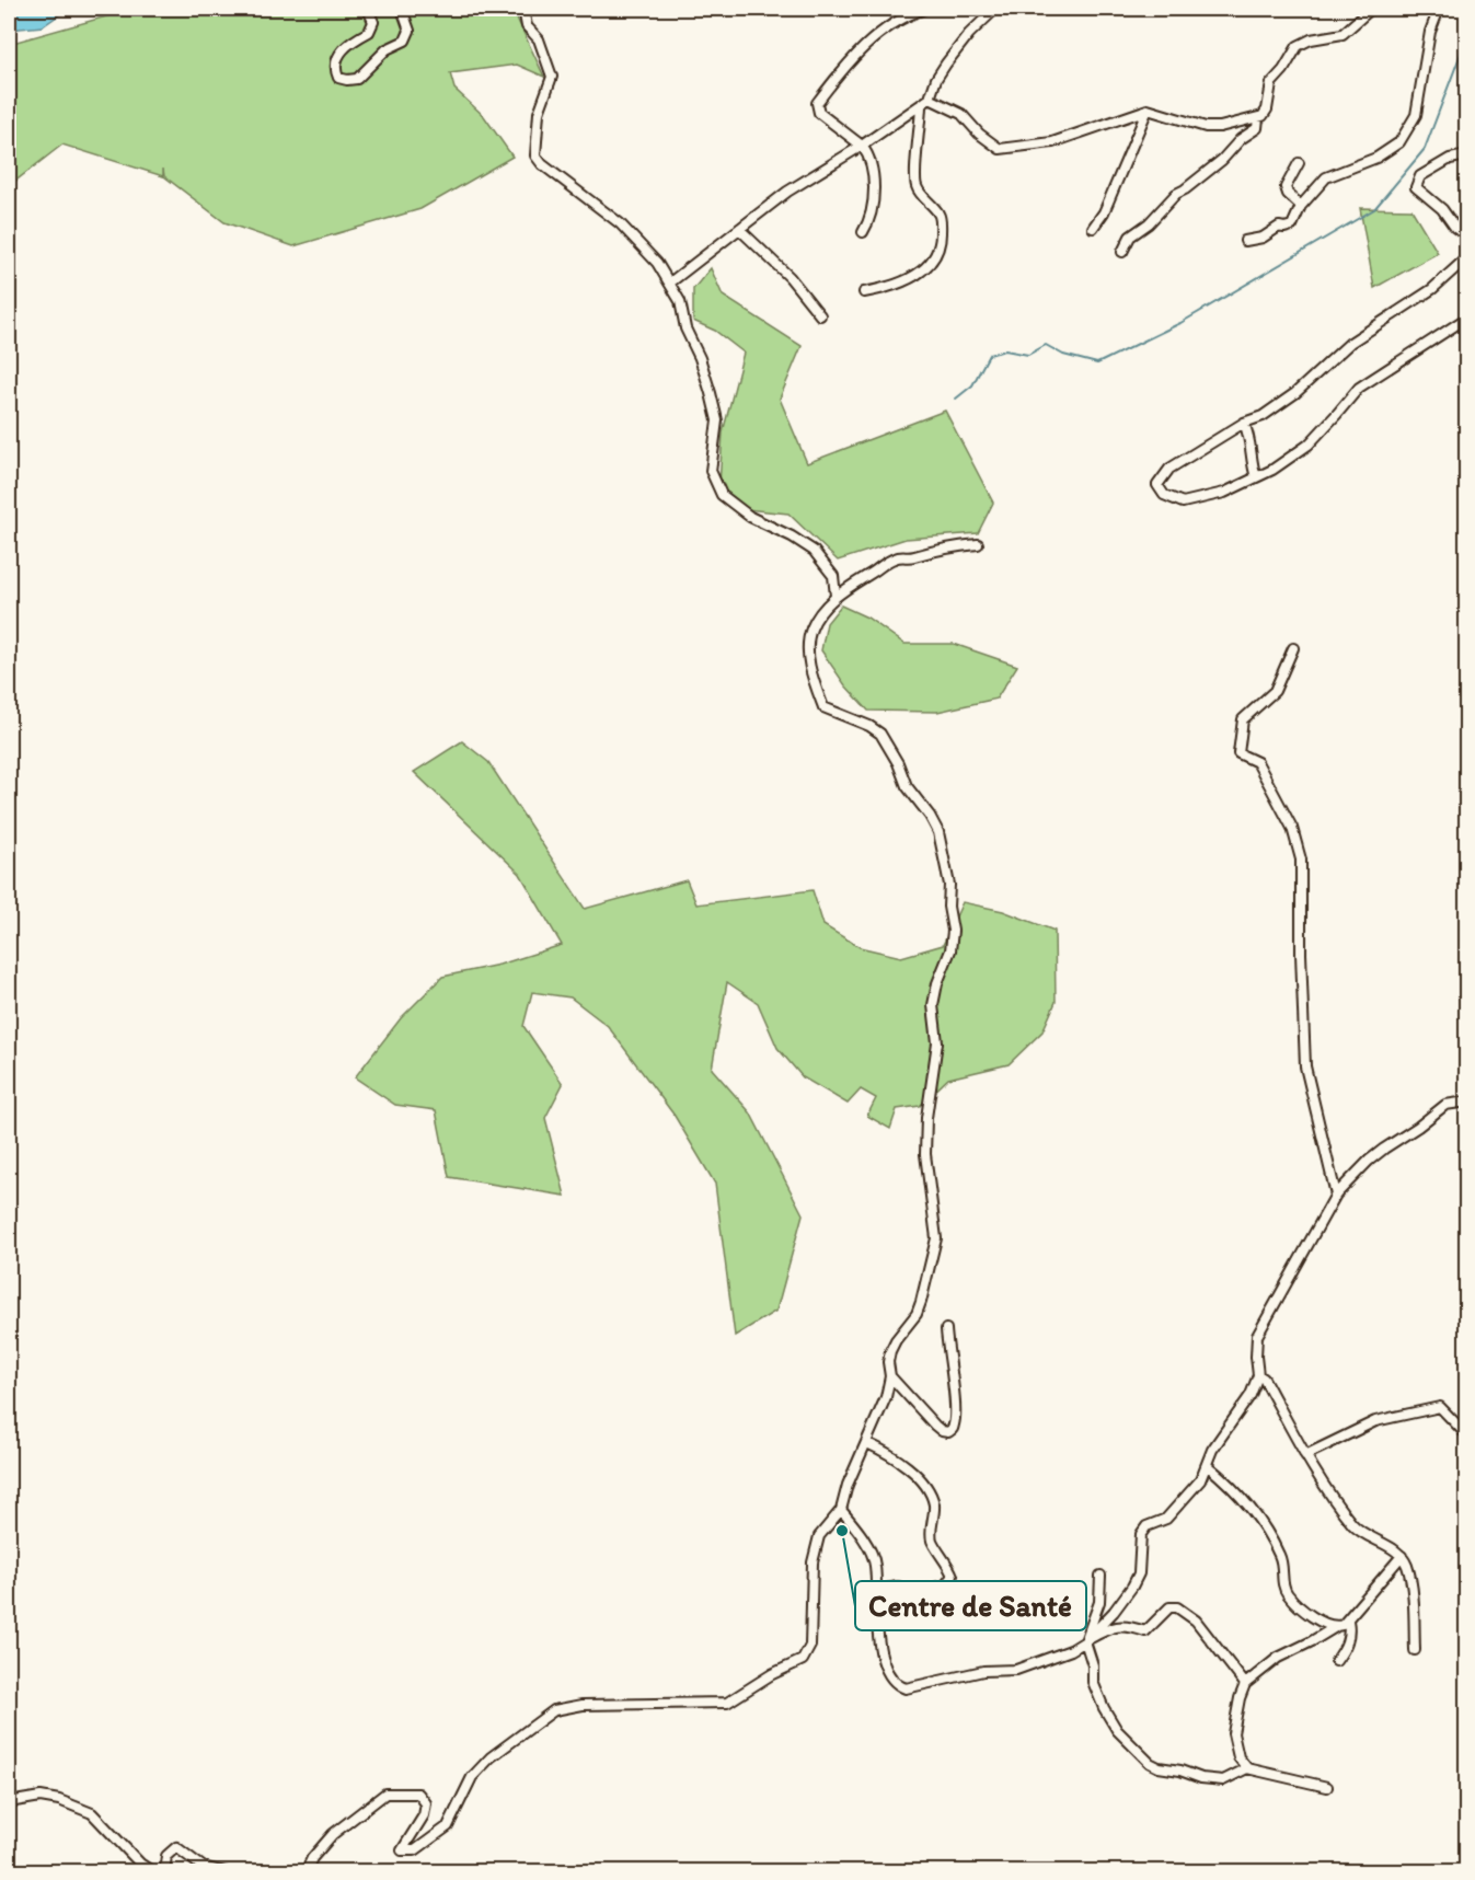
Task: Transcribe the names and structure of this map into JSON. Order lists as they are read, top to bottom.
{
  "places": ["Centre de Santé"]
}
